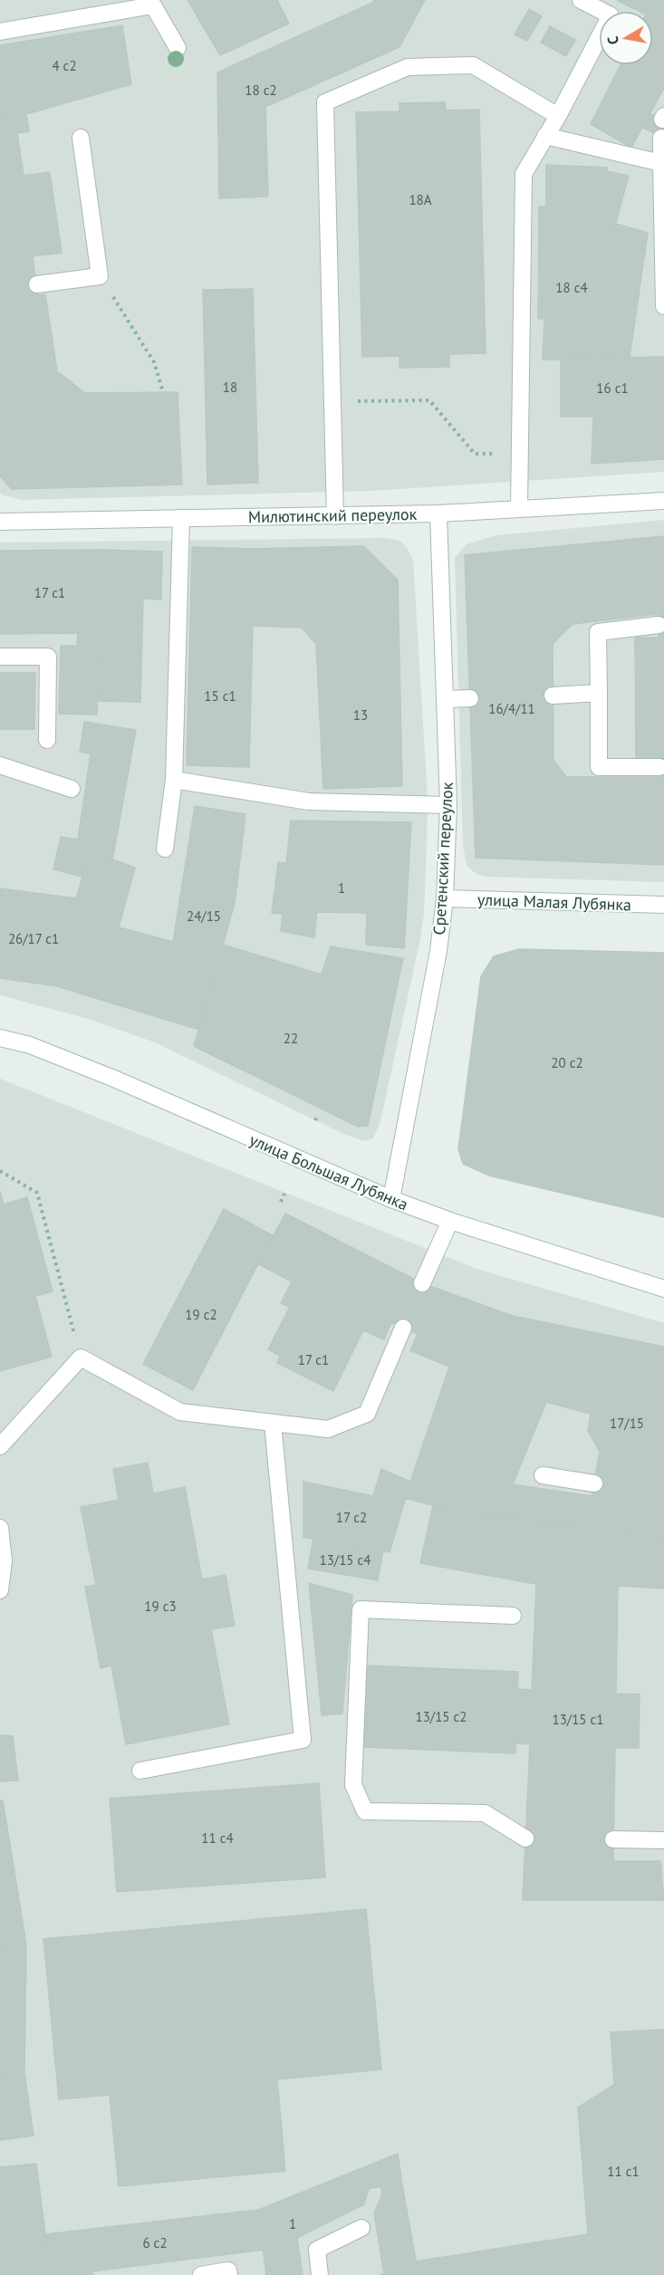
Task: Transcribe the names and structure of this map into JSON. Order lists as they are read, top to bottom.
{
  "streets": {
    "street": [
      "Милютинский переулок",
      "Сретенский переулок",
      "улица Малая Лубянка",
      "улица Большая Лубянка"
    ]
  },
  "crossings": [
    ["Милютинский переулок", "Сретенский переулок"],
    ["Сретенский переулок", "улица Малая Лубянка"],
    ["Сретенский переулок", "улица Большая Лубянка"]
  ],
  "house_numbers": [
    "4 с2",
    "18 с2",
    "18А",
    "18 с4",
    "18",
    "16 с1",
    "17 с1",
    "15 с1",
    "16/4/11",
    "13",
    "1",
    "24/15",
    "26/17 с1",
    "22",
    "20 с2",
    "19 с2",
    "17 с1",
    "17/15",
    "17 с2",
    "13/15 с4",
    "19 с3",
    "13/15 с2",
    "13/15 с1",
    "11 с4",
    "11 с1",
    "1",
    "6 с2"
  ],
  "north": "left"
}
